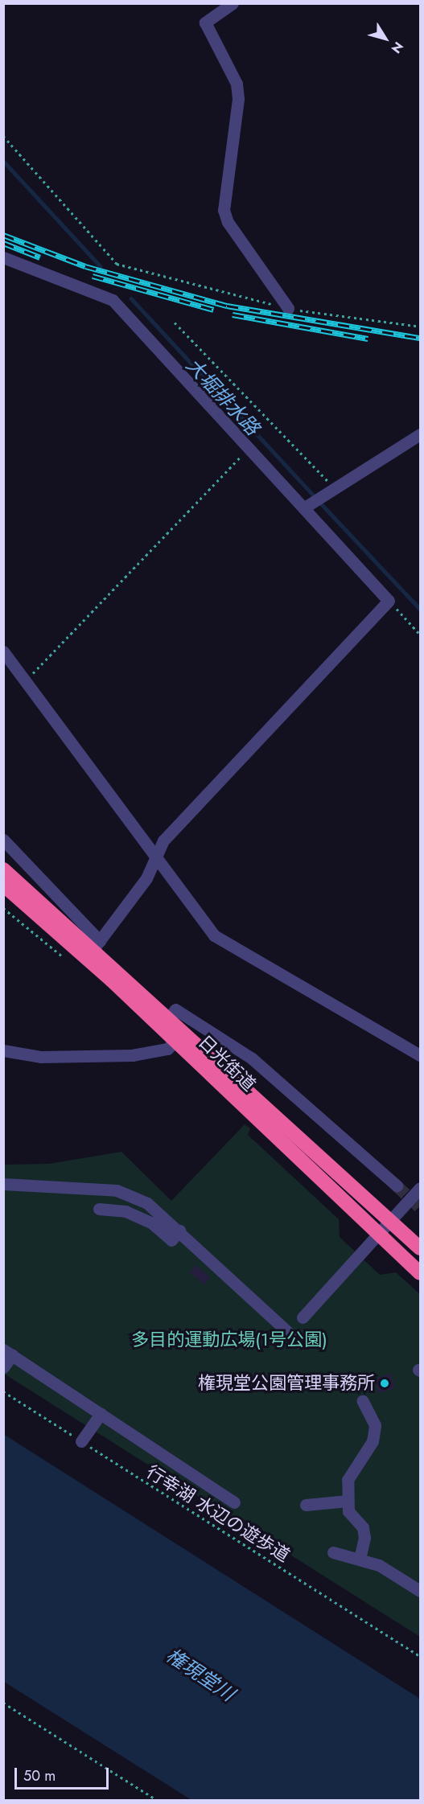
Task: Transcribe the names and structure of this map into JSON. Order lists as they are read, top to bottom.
{
  "streets": {
    "highway": ["日光街道"],
    "path": ["行幸湖 水辺の遊歩道"]
  },
  "water": ["大堀排水路", "権現堂川"],
  "parks": ["多目的運動広場(1号公園)"],
  "places": ["権現堂公園管理事務所"],
  "scale_bar": "50 m",
  "north": "bottom right"
}
